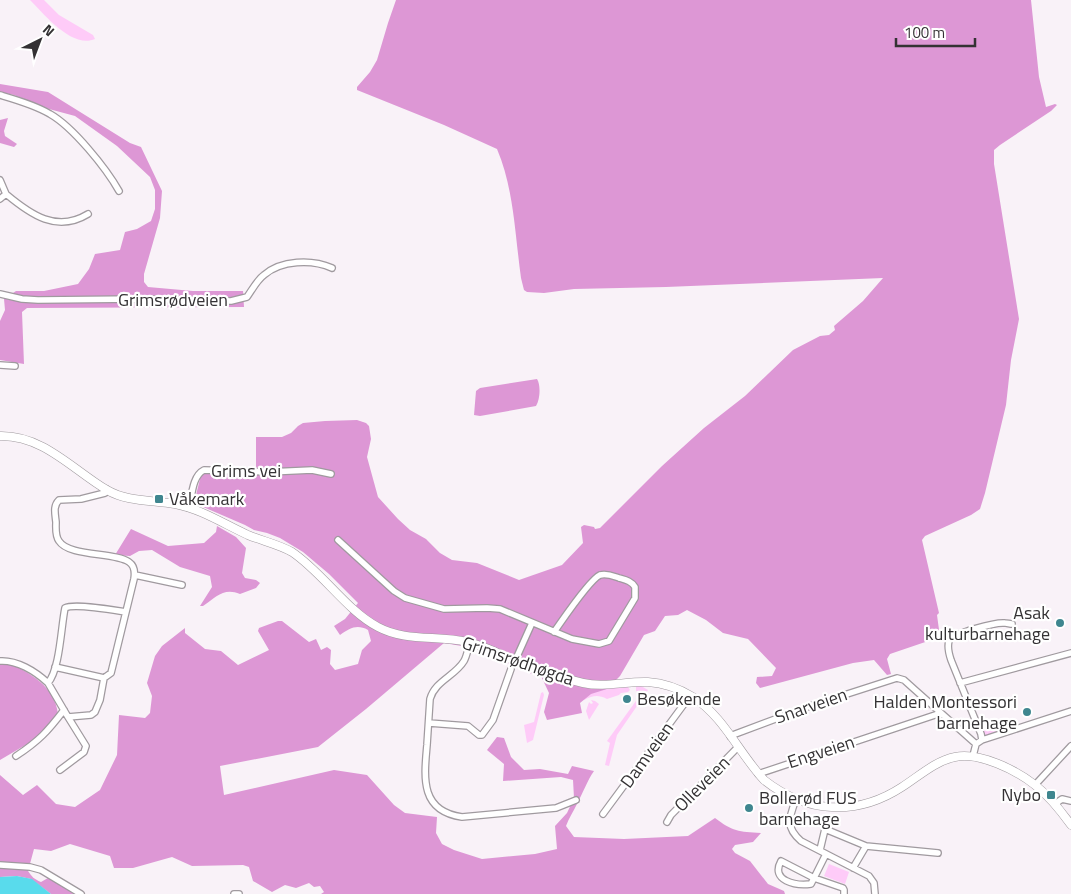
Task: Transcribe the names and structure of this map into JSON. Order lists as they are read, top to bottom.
{
  "streets": {
    "main road": ["Grimsrødhøgda"],
    "street": [
      "Grimsrødveien",
      "Grims vei",
      "Snarveien",
      "Engveien",
      "Damveien",
      "Olleveien"
    ]
  },
  "crossings": [
    ["Grims vei", "Grimsrødhøgda"],
    ["Grimsrødhøgda", "Snarveien"],
    ["Grimsrødhøgda", "Engveien"],
    ["Grimsrødhøgda", "Damveien"],
    ["Grimsrødhøgda", "Olleveien"],
    ["Snarveien", "Engveien"]
  ],
  "places": {
    "transit": ["Våkemark", "Nybo"],
    "other": [
      "Asak kulturbarnehage",
      "Besøkende",
      "Halden Montessori barnehage",
      "Bollerød FUS barnehage"
    ]
  },
  "scale_bar": "100 m",
  "north": "top right"
}
